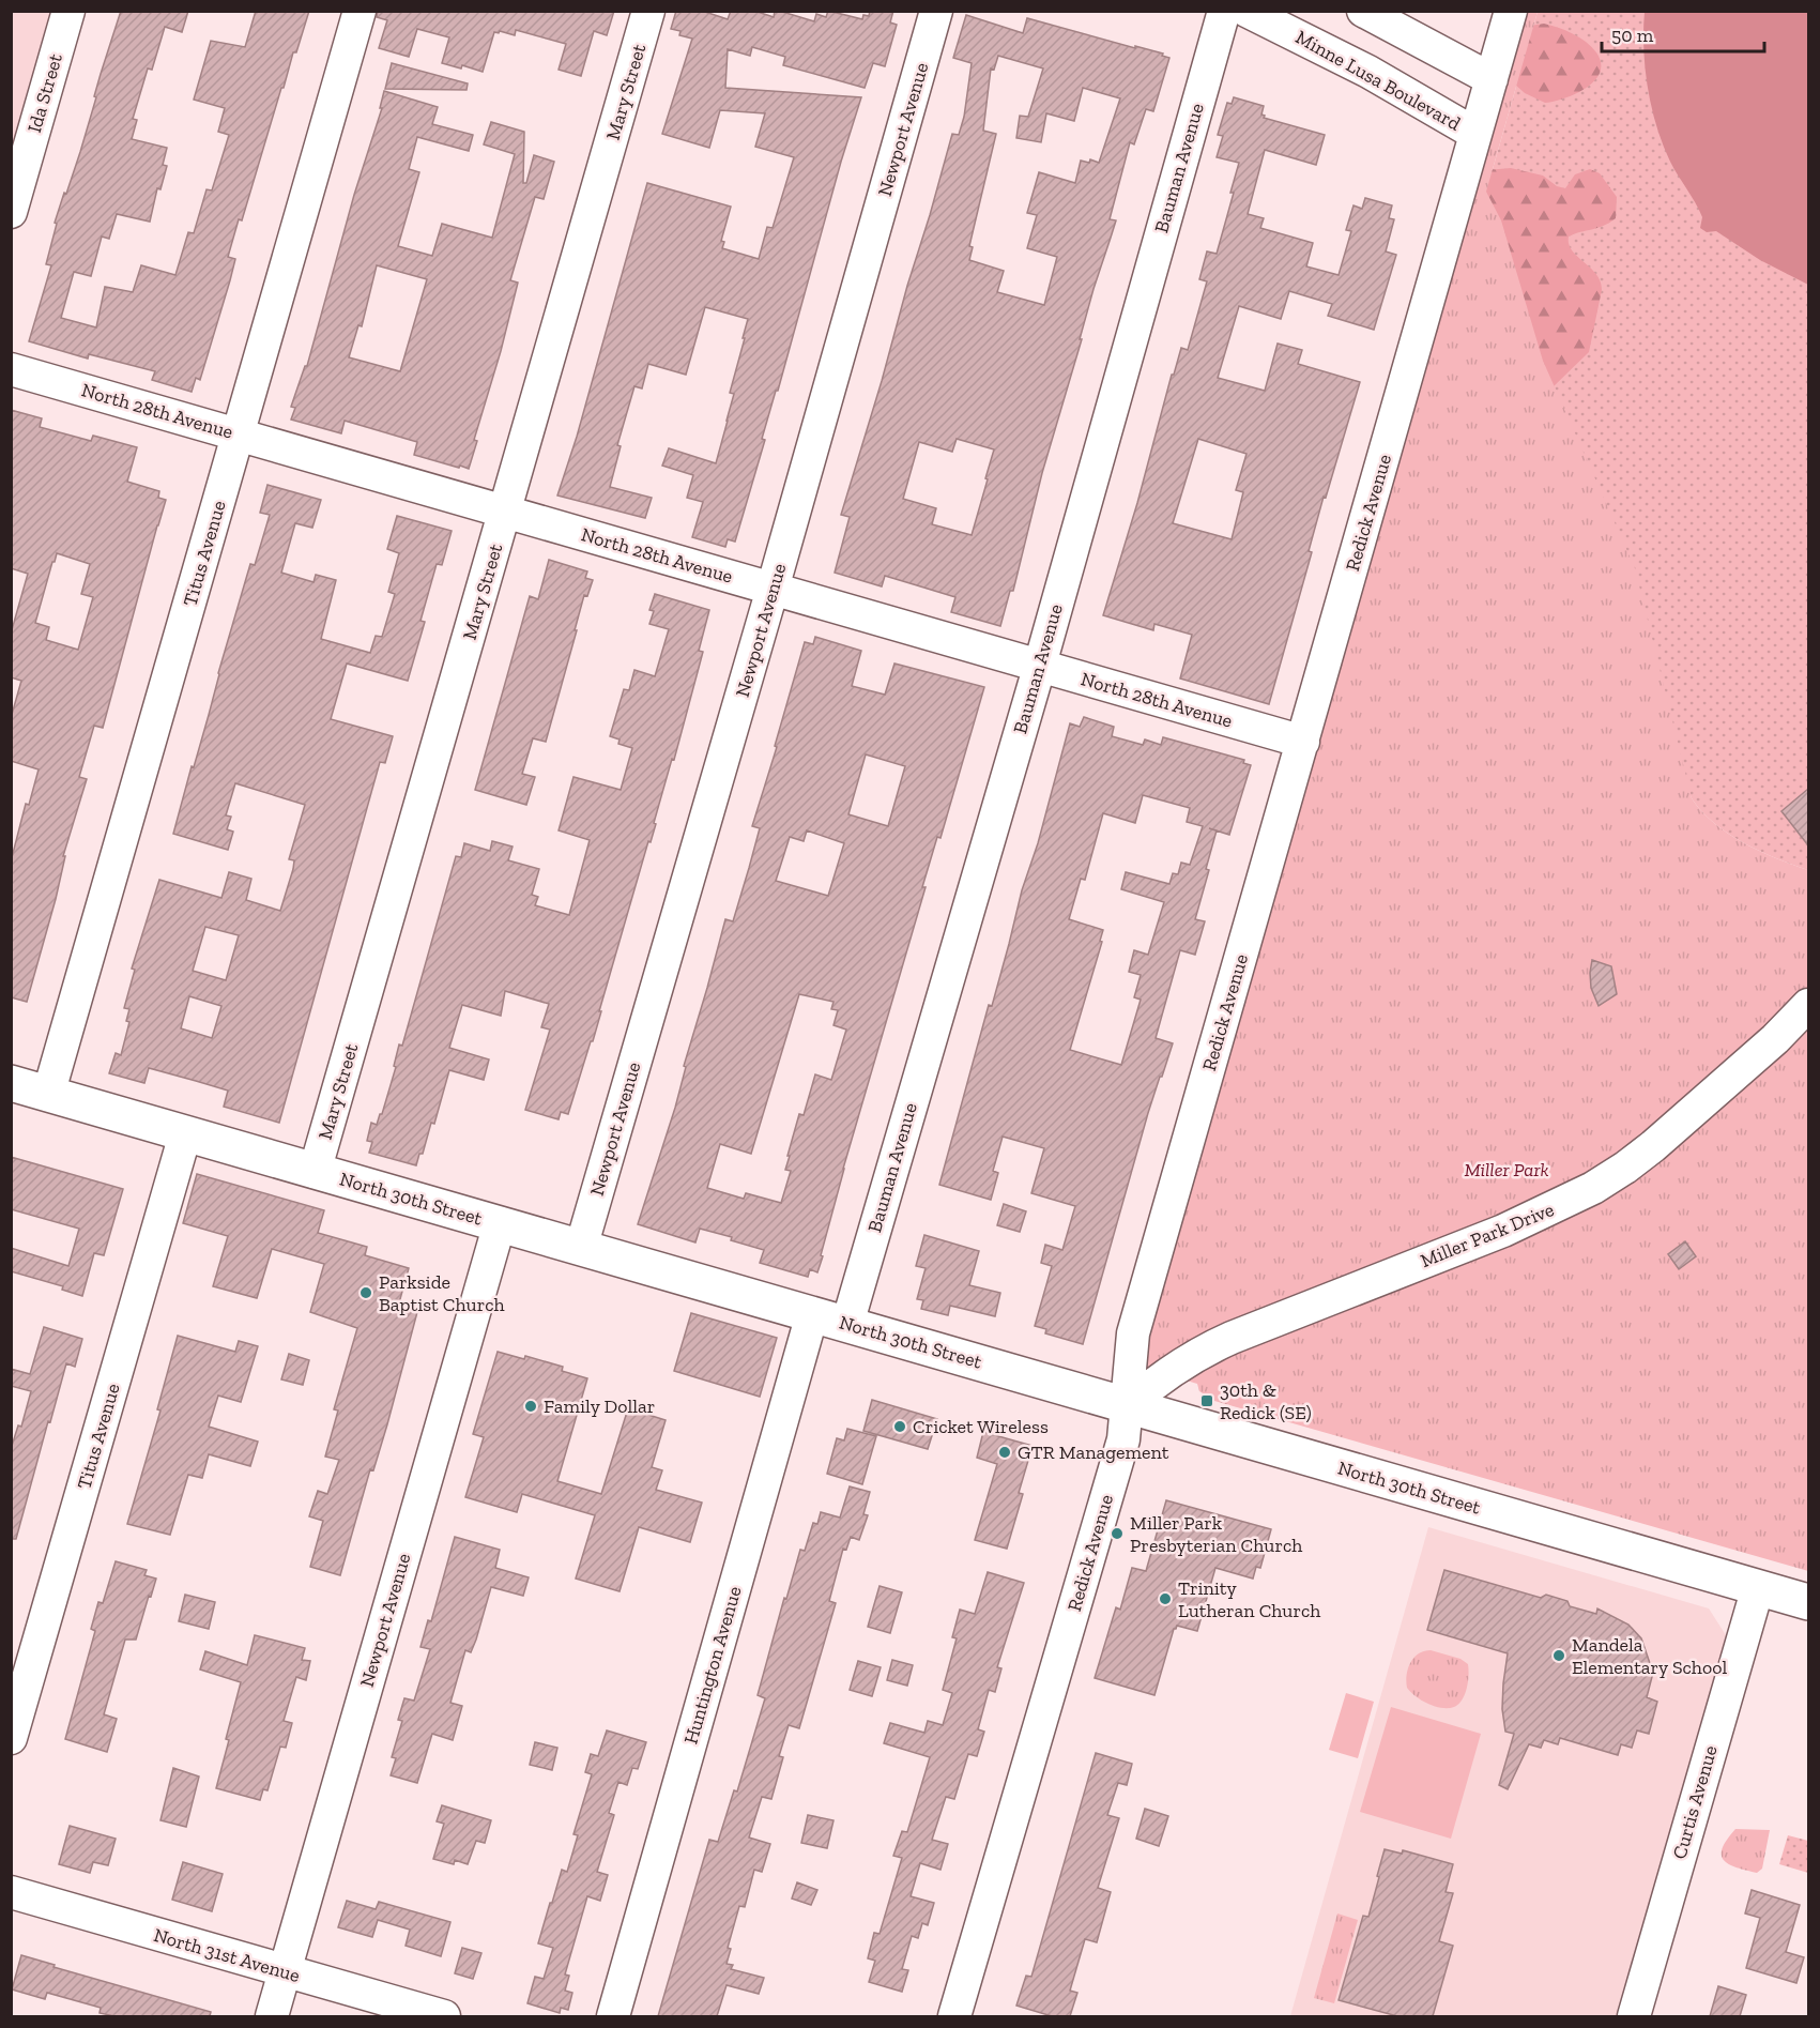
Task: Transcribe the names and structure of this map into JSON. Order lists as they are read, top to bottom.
{
  "streets": {
    "highway": ["North 30th Street"],
    "street": [
      "Minne Lusa Boulevard",
      "Mary Street",
      "Ida Street",
      "Newport Avenue",
      "Bauman Avenue",
      "North 28th Avenue",
      "Redick Avenue",
      "Titus Avenue",
      "Miller Park Drive",
      "Huntington Avenue",
      "Curtis Avenue",
      "North 31st Avenue"
    ]
  },
  "crossings": [
    ["Minne Lusa Boulevard", "Redick Avenue"],
    ["Mary Street", "North 28th Avenue"],
    ["Mary Street", "North 30th Street"],
    ["Newport Avenue", "North 28th Avenue"],
    ["Newport Avenue", "North 30th Street"],
    ["Newport Avenue", "North 31st Avenue"],
    ["Bauman Avenue", "North 28th Avenue"],
    ["Bauman Avenue", "North 30th Street"],
    ["North 28th Avenue", "Redick Avenue"],
    ["North 28th Avenue", "Titus Avenue"],
    ["Redick Avenue", "North 30th Street"],
    ["Redick Avenue", "Miller Park Drive"],
    ["Titus Avenue", "North 30th Street"],
    ["North 30th Street", "Miller Park Drive"],
    ["North 30th Street", "Huntington Avenue"],
    ["North 30th Street", "Curtis Avenue"]
  ],
  "parks": ["Miller Park"],
  "places": {
    "other": [
      "Parkside Baptist Church",
      "Family Dollar",
      "Cricket Wireless",
      "GTR Management",
      "Miller Park Presbyterian Church",
      "Trinity Lutheran Church",
      "Mandela Elementary School"
    ],
    "transit": ["30th & Redick (SE)"]
  },
  "scale_bar": "50 m"
}
